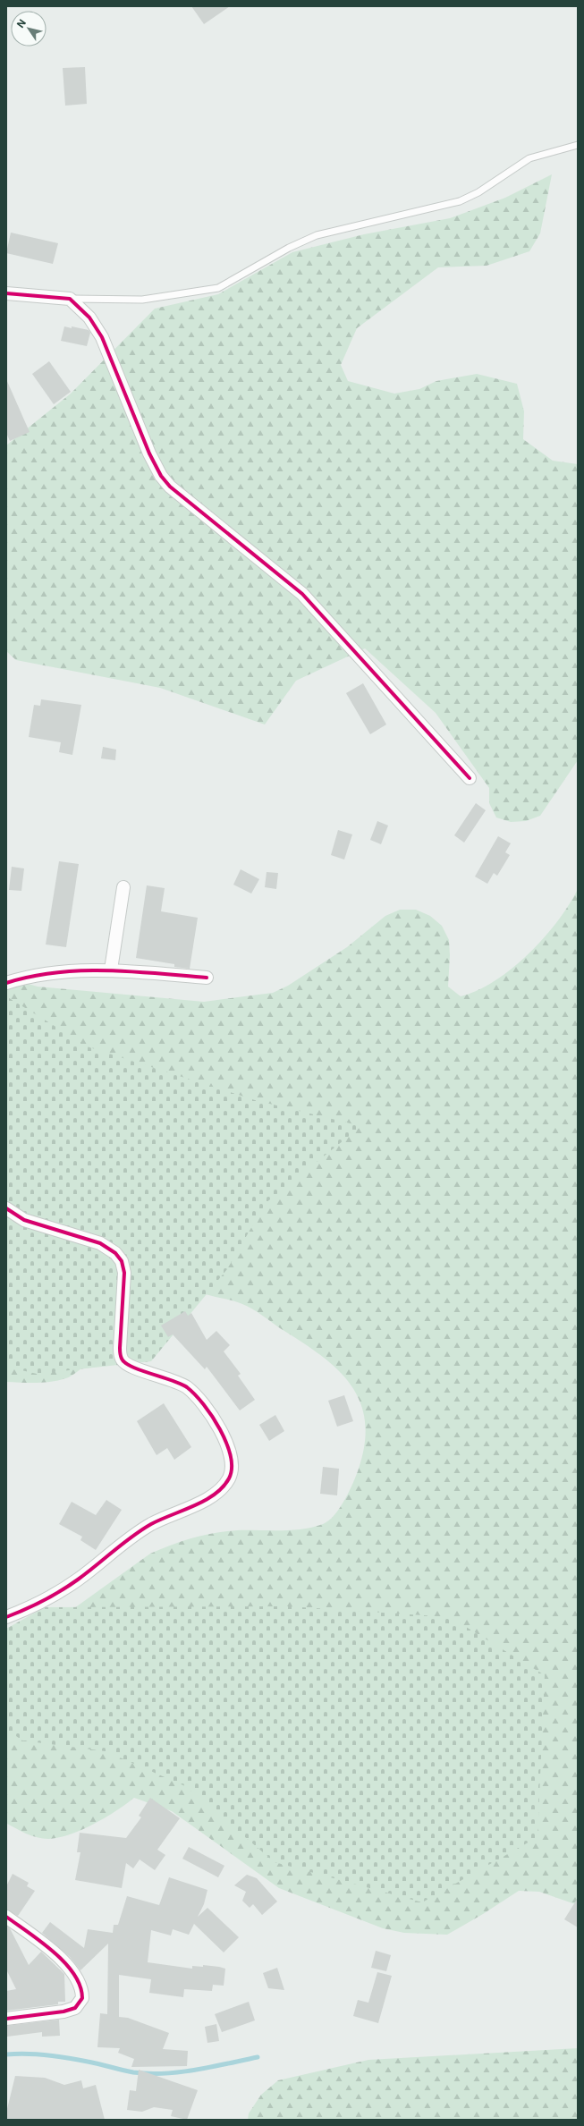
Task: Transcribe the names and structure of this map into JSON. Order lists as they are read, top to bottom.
{
  "north": "top left"
}
